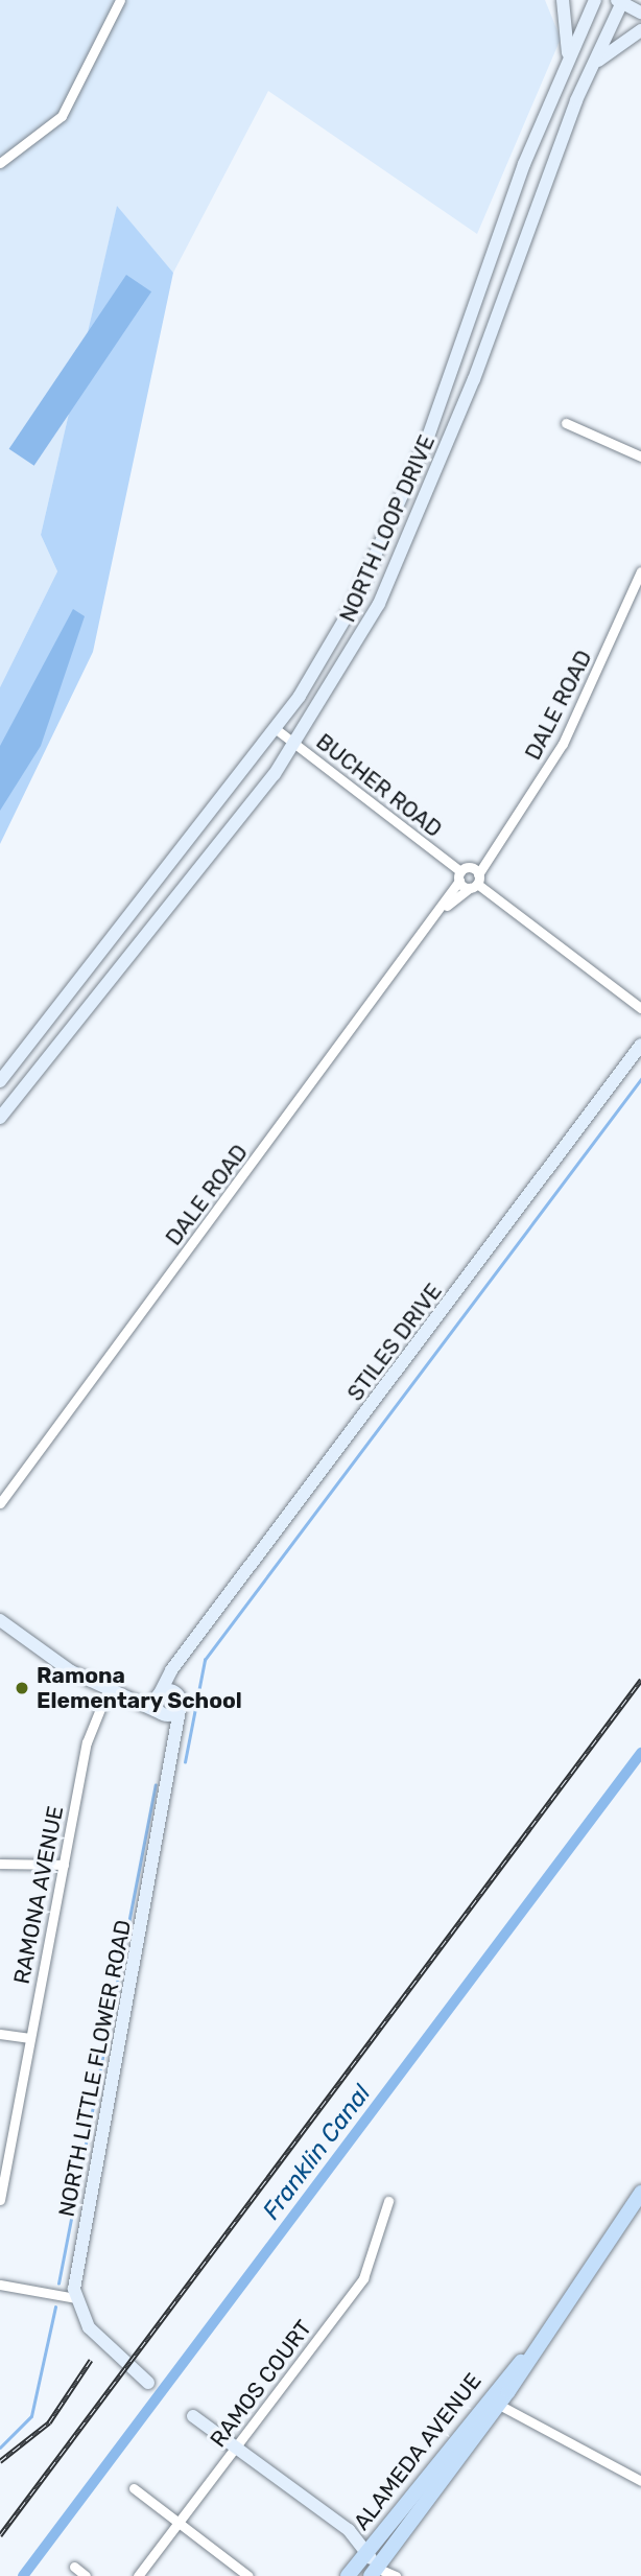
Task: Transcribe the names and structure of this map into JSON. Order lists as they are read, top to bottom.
{
  "streets": {
    "main road": [
      "NORTH LOOP DRIVE",
      "STILES DRIVE",
      "NORTH LITTLE FLOWER ROAD",
      "ALAMEDA AVENUE"
    ],
    "street": [
      "DALE ROAD",
      "BUCHER ROAD",
      "RAMONA AVENUE",
      "RAMOS COURT"
    ]
  },
  "crossings": [
    ["NORTH LOOP DRIVE", "BUCHER ROAD"],
    ["DALE ROAD", "BUCHER ROAD"]
  ],
  "water": ["Franklin Canal"],
  "places": ["Ramona Elementary School"]
}
